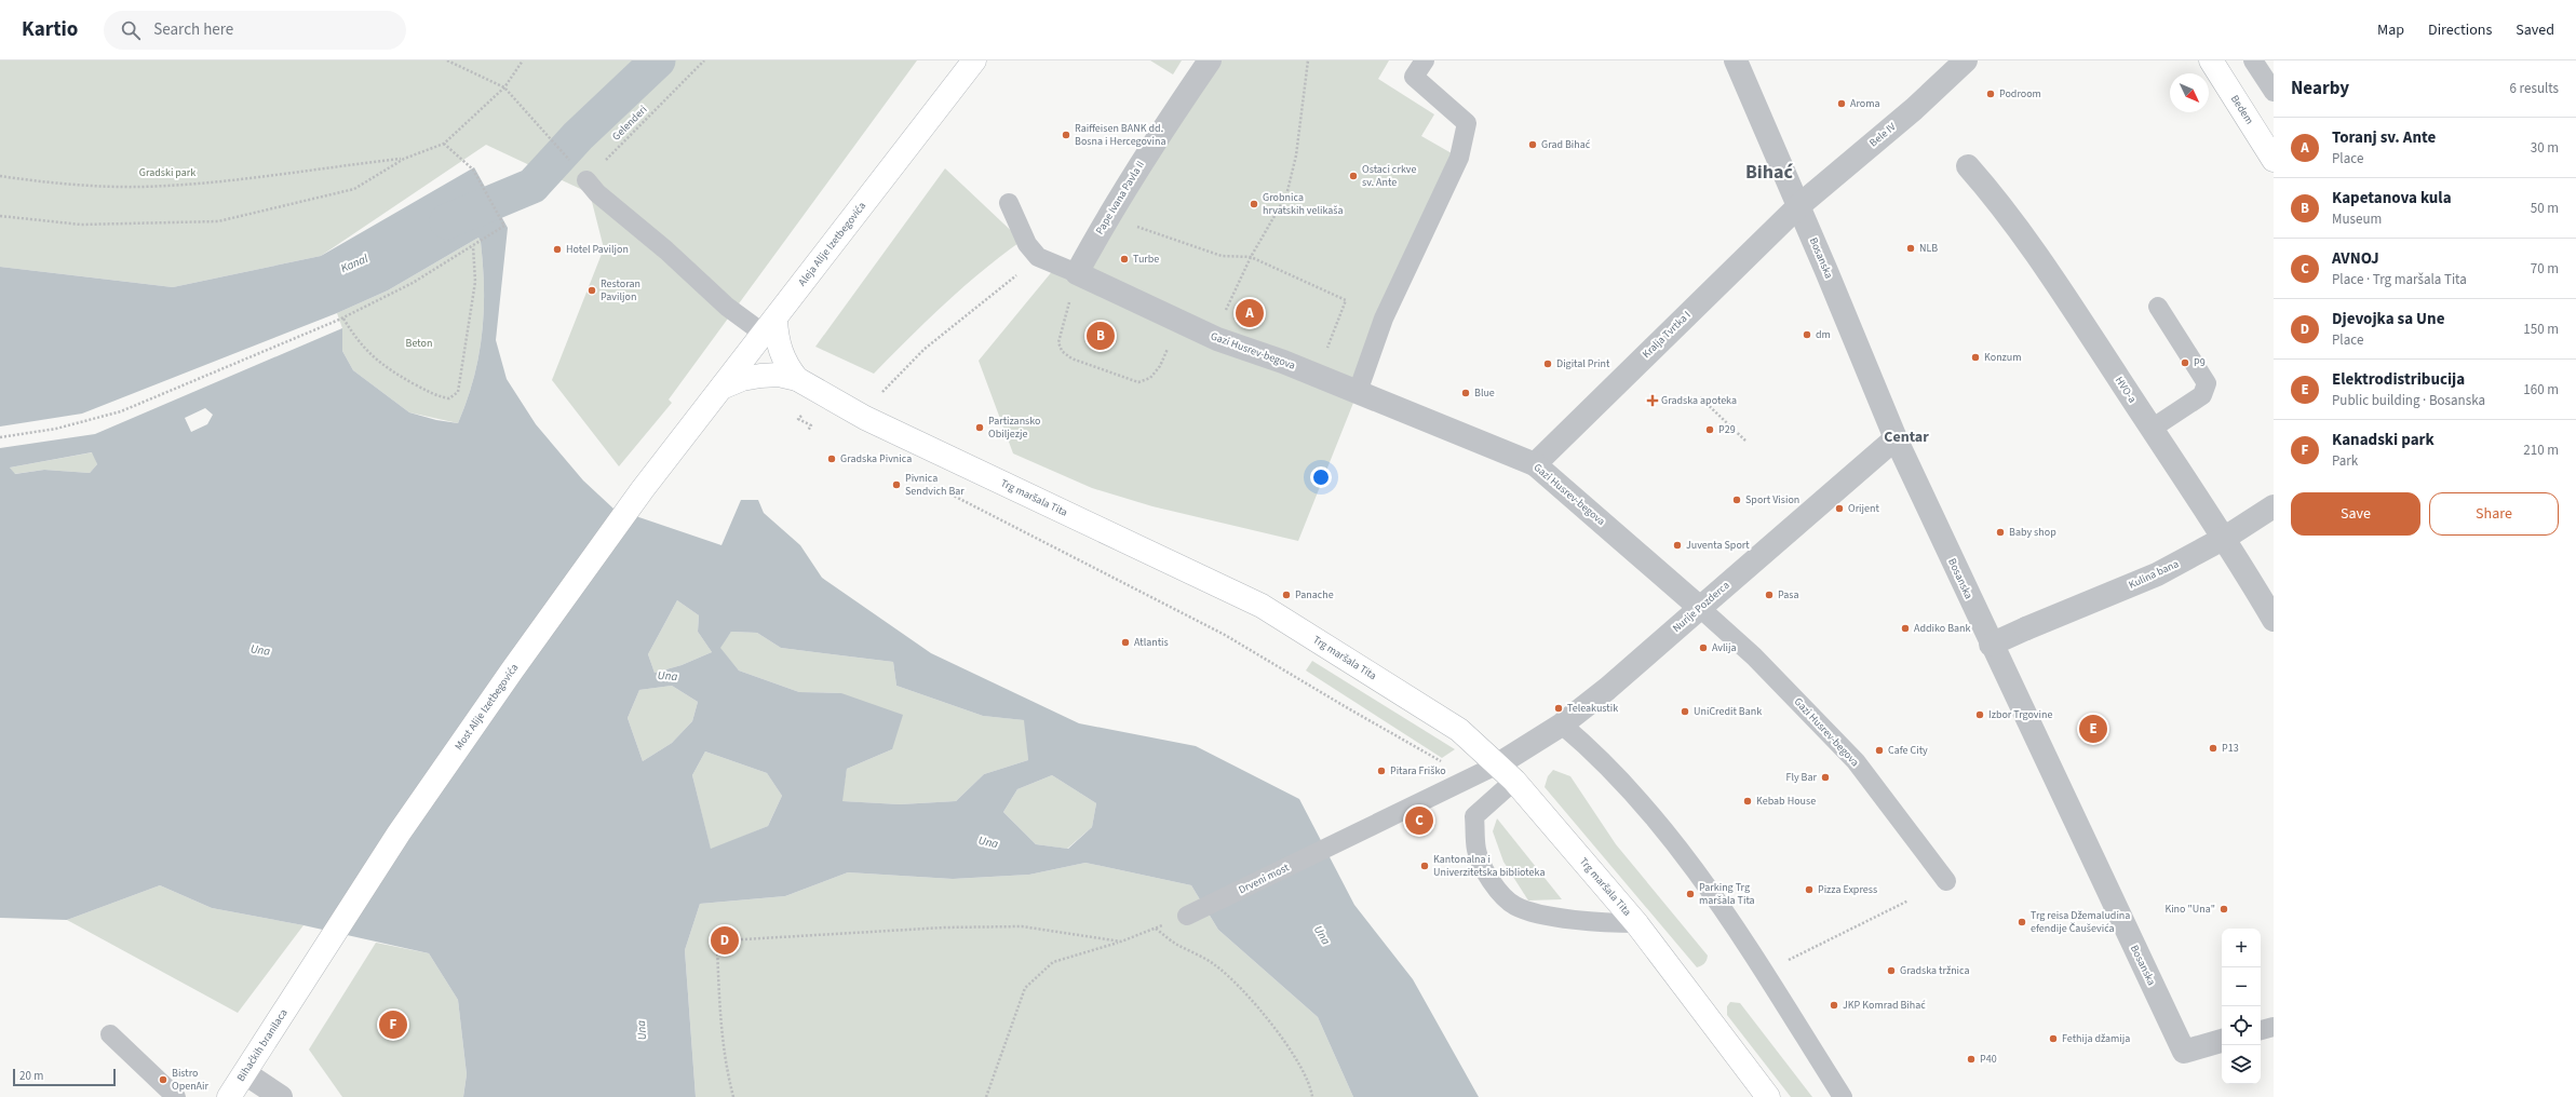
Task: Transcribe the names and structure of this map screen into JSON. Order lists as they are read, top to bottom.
{
  "streets": {
    "main road": [
      "Bedem",
      "Aleja Alije Izetbegovića",
      "Trg maršala Tita",
      "Most Alije Izetbegovića",
      "Bihaćkih branilaca"
    ],
    "street": [
      "Bele IV",
      "Pape Ivana Pavla II",
      "Bosanska",
      "Kralja Tvrtka I",
      "Gazi Husrev-begova",
      "HVO-a",
      "Kulina bana",
      "Nurije Pozderca"
    ],
    "lane": ["Drveni most"],
    "path": ["Gelenderi"]
  },
  "crossings": [
    ["Bele IV", "Bosanska"],
    ["Bele IV", "Kralja Tvrtka I"],
    ["Pape Ivana Pavla II", "Gazi Husrev-begova"],
    ["Aleja Alije Izetbegovića", "Trg maršala Tita"],
    ["Aleja Alije Izetbegovića", "Most Alije Izetbegovića"],
    ["Bosanska", "Kralja Tvrtka I"],
    ["Bosanska", "Kulina bana"],
    ["Bosanska", "Nurije Pozderca"],
    ["Kralja Tvrtka I", "Gazi Husrev-begova"],
    ["Gazi Husrev-begova", "Nurije Pozderca"],
    ["HVO-a", "Kulina bana"],
    ["Trg maršala Tita", "Nurije Pozderca"],
    ["Trg maršala Tita", "Drveni most"],
    ["Nurije Pozderca", "Drveni most"],
    ["Most Alije Izetbegovića", "Bihaćkih branilaca"]
  ],
  "districts": ["Bihać", "Centar"],
  "water": ["Kanal", "Una"],
  "parks": ["Gradski park", "Beton"],
  "places": {
    "other": [
      "Podroom",
      "Aroma",
      "Raiffeisen BANK dd. Bosna i Hercegovina",
      "Grad Bihać",
      "Ostaci crkve sv. Ante",
      "Grobnica hrvatskih velikaša",
      "NLB",
      "Hotel Paviljon",
      "Turbe",
      "Restoran Paviljon",
      "dm",
      "Konzum",
      "P9",
      "Digital Print",
      "Blue",
      "Partizansko Obiljezje",
      "P29",
      "Gradska Pivnica",
      "Pivnica Sendvich Bar",
      "Sport Vision",
      "Orijent",
      "Baby shop",
      "Juventa Sport",
      "Panache",
      "Pasa",
      "Addiko Bank",
      "Atlantis",
      "Avlija",
      "Teleakustik",
      "UniCredit Bank",
      "Izbor Trgovine",
      "P13",
      "Cafe City",
      "Pitara Friško",
      "Fly Bar",
      "Kebab House",
      "Kantonalna i Univerzitetska biblioteka",
      "Pizza Express",
      "Parking Trg maršala Tita",
      "Kino \"Una\"",
      "Trg reisa Džemaludina efendije Čauševića",
      "Gradska tržnica",
      "JKP Komrad Bihać",
      "Fethija džamija",
      "P40",
      "Bistro OpenAir"
    ],
    "health": ["Gradska apoteka"]
  },
  "scale_bar": "20 m",
  "north": "bottom right",
  "page": {
    "header": "Kartio",
    "search": "Search here",
    "nav": ["Map", "Directions", "Saved"],
    "heading": ["Nearby", "6 results"],
    "list": [
      {
        "mark": "A",
        "name": "Toranj sv. Ante",
        "note": "Place",
        "value": "30 m"
      },
      {
        "mark": "B",
        "name": "Kapetanova kula",
        "note": "Museum",
        "value": "50 m"
      },
      {
        "mark": "C",
        "name": "AVNOJ",
        "note": "Place · Trg maršala Tita",
        "value": "70 m"
      },
      {
        "mark": "D",
        "name": "Djevojka sa Une",
        "note": "Place",
        "value": "150 m"
      },
      {
        "mark": "E",
        "name": "Elektrodistribucija",
        "note": "Public building · Bosanska",
        "value": "160 m"
      },
      {
        "mark": "F",
        "name": "Kanadski park",
        "note": "Park",
        "value": "210 m"
      }
    ],
    "pins": [
      "A",
      "B",
      "E",
      "C",
      "D",
      "F"
    ],
    "buttons": ["Save", "Share"],
    "map_buttons": ["+", "−"],
    "scale": "20 m"
  }
}
